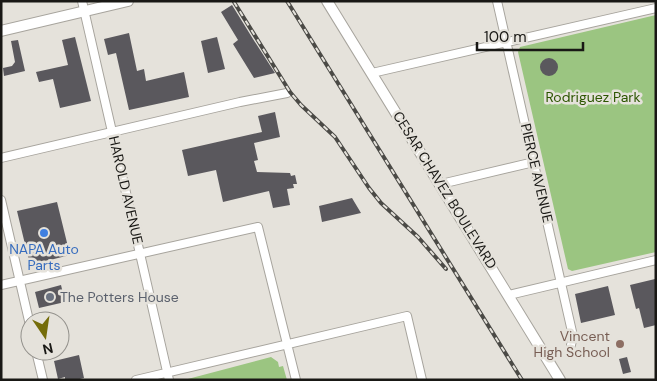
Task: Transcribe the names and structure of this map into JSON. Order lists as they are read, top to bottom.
{
  "streets": {
    "main road": ["CESAR CHAVEZ BOULEVARD"],
    "street": ["PIERCE AVENUE", "HAROLD AVENUE"]
  },
  "parks": ["Rodriguez Park"],
  "places": ["NAPA Auto Parts", "The Potters House", "Vincent High School"],
  "scale_bar": "100 m",
  "north": "bottom"
}
